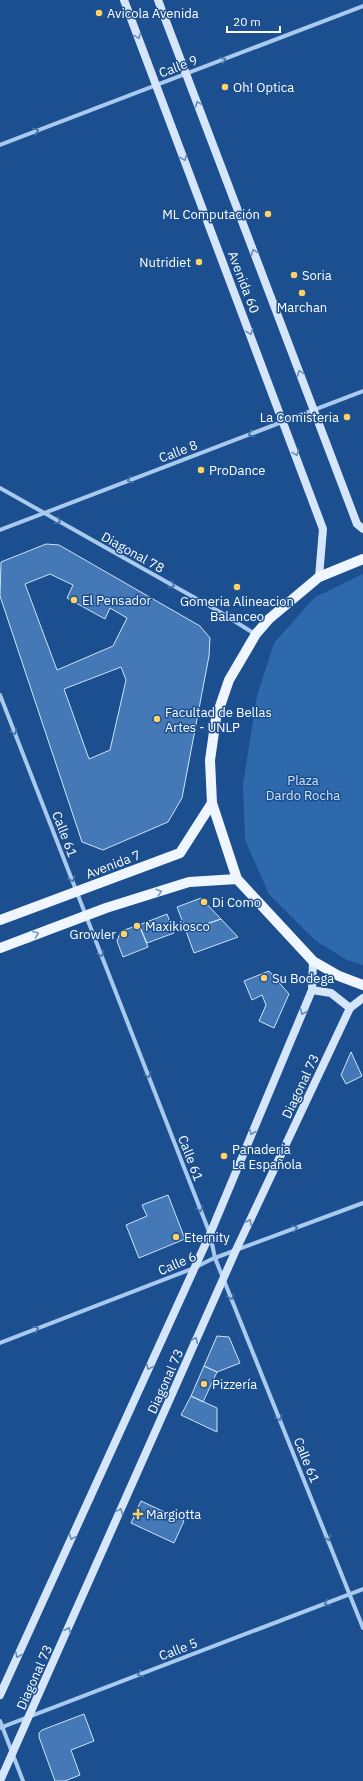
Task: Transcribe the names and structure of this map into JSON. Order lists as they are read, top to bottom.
{
  "streets": {
    "main road": ["Avenida 60", "Avenida 7", "Diagonal 73"],
    "street": [
      "Calle 9",
      "Calle 8",
      "Diagonal 78",
      "Calle 61",
      "Calle 6",
      "Calle 5"
    ]
  },
  "crossings": [
    ["Calle 9", "Avenida 60"],
    ["Avenida 60", "Calle 8"],
    ["Calle 8", "Diagonal 78"],
    ["Calle 61", "Avenida 7"],
    ["Calle 61", "Diagonal 73"],
    ["Calle 61", "Calle 6"],
    ["Calle 61", "Calle 5"],
    ["Diagonal 73", "Calle 6"],
    ["Diagonal 73", "Calle 5"]
  ],
  "one_way": [
    "Calle 9",
    "Calle 8",
    "Diagonal 78",
    "Calle 61",
    "Calle 6",
    "Calle 5"
  ],
  "parks": ["Plaza Dardo Rocha"],
  "places": {
    "other": [
      "Avicola Avenida",
      "Oh! Optica",
      "ML Computación",
      "Nutridiet",
      "Soria",
      "Marchan",
      "La Comisteria",
      "ProDance",
      "Gomeria Alineacion Balanceo",
      "El Pensador",
      "Facultad de Bellas Artes - UNLP",
      "Di Como",
      "Maxikiosco",
      "Growler",
      "Su Bodega",
      "Panadería La Española",
      "Eternity",
      "Pizzería"
    ],
    "health": ["Margiotta"]
  },
  "scale_bar": "20 m"
}
